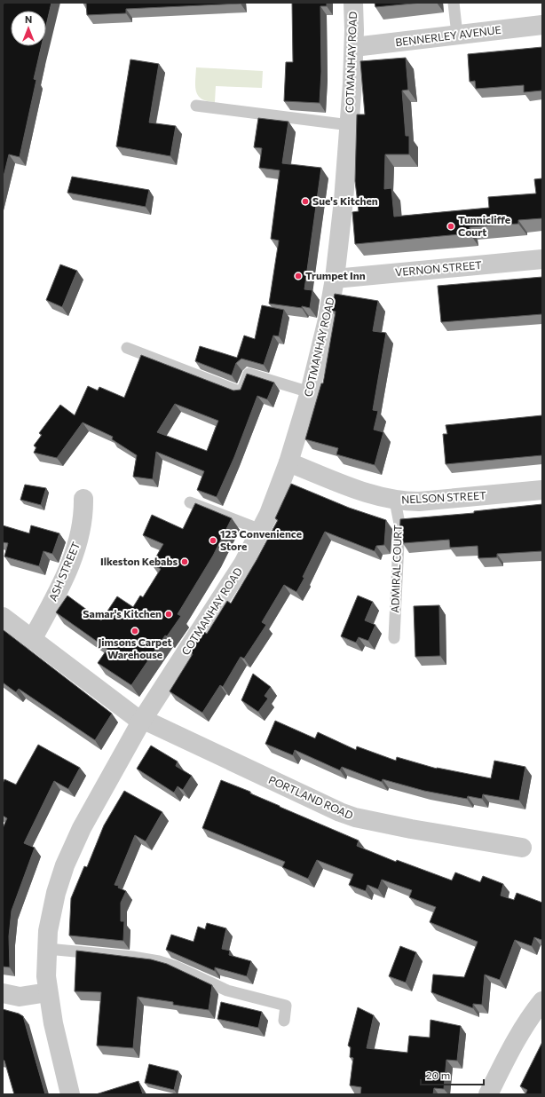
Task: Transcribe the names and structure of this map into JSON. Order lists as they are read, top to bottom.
{
  "streets": {
    "street": [
      "BENNERLEY AVENUE",
      "COTMANHAY ROAD",
      "VERNON STREET",
      "NELSON STREET",
      "ASH STREET",
      "PORTLAND ROAD"
    ],
    "lane": ["ADMIRAL COURT"]
  },
  "crossings": [
    ["BENNERLEY AVENUE", "COTMANHAY ROAD"],
    ["COTMANHAY ROAD", "VERNON STREET"],
    ["COTMANHAY ROAD", "NELSON STREET"],
    ["COTMANHAY ROAD", "PORTLAND ROAD"],
    ["NELSON STREET", "ADMIRAL COURT"]
  ],
  "places": [
    "Sue's Kitchen",
    "Tunnicliffe Court",
    "Trumpet Inn",
    "123 Convenience Store",
    "Ilkeston Kebabs",
    "Samar's Kitchen",
    "Jimsons Carpet Warehouse"
  ],
  "scale_bar": "20 m",
  "north": "top"
}
